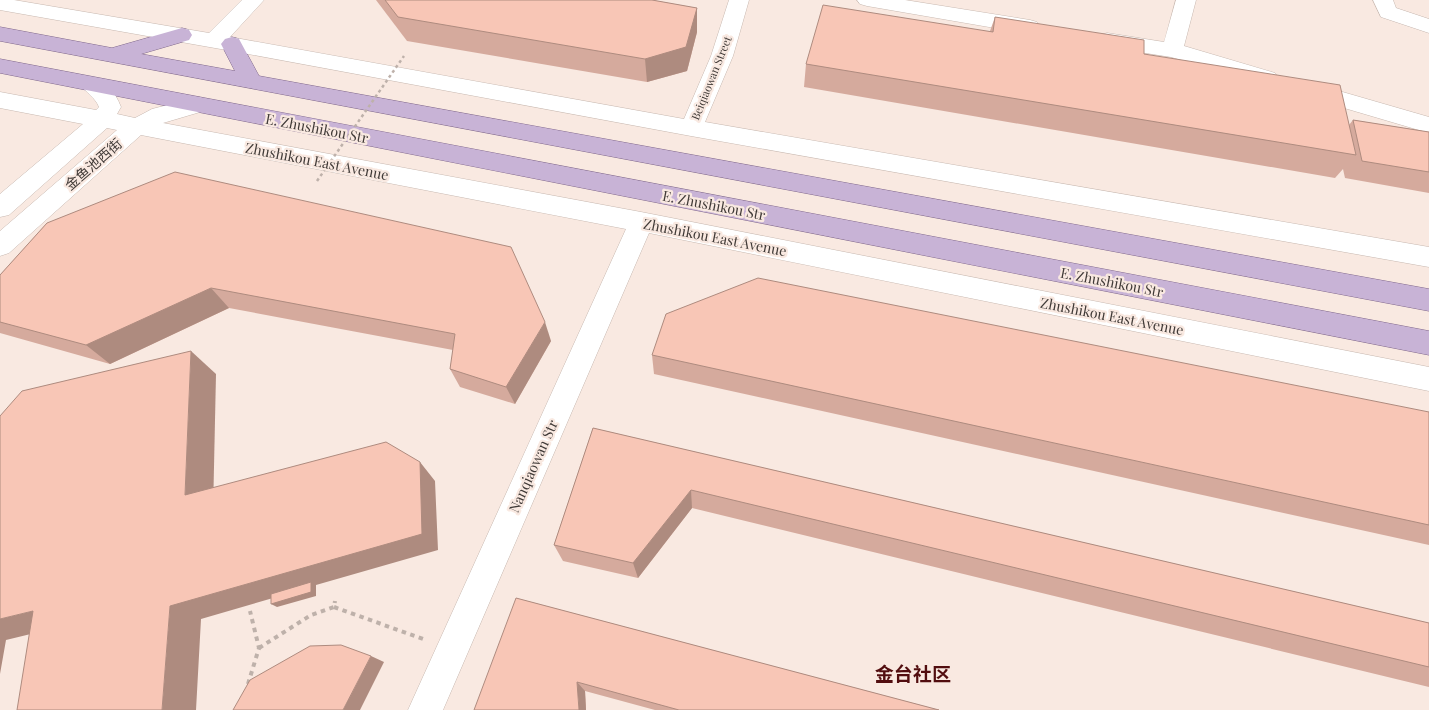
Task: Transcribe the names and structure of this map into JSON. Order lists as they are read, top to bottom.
{
  "streets": {
    "main road": ["E. Zhushikou Str"],
    "street": [
      "Beiqiaowan Street",
      "Zhushikou East Avenue",
      "金鱼池西街",
      "Nanqiaowan Str"
    ]
  },
  "crossings": [
    ["E. Zhushikou Str", "金鱼池西街"],
    ["Zhushikou East Avenue", "金鱼池西街"],
    ["Zhushikou East Avenue", "Nanqiaowan Str"]
  ],
  "districts": ["金台社区"]
}
